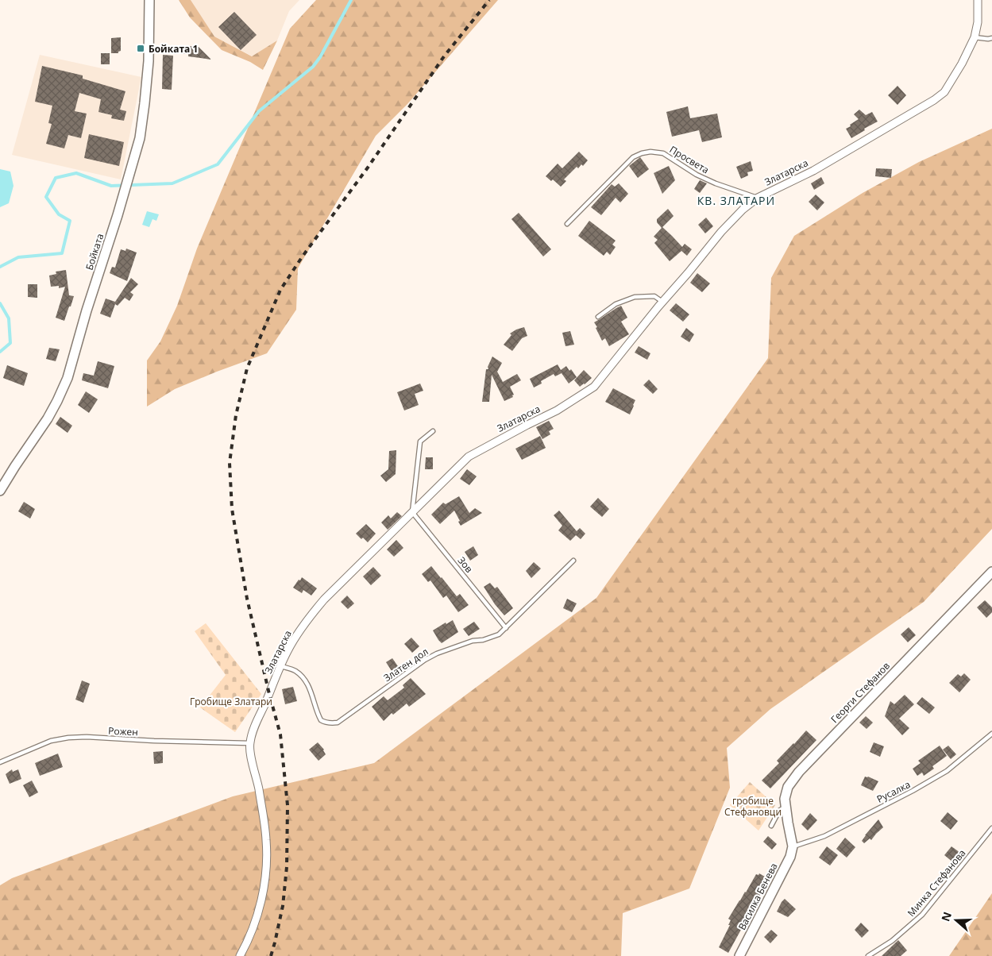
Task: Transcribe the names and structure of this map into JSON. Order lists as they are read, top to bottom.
{
  "streets": {
    "street": [
      "Златарска",
      "Бойката",
      "Георги Стефанов",
      "Василка Бенева"
    ],
    "lane": [
      "Просвета",
      "Зов",
      "Златен дол",
      "Рожен",
      "Русалка",
      "Минка Стефанова"
    ]
  },
  "crossings": [
    ["Просвета", "Златарска"],
    ["Златарска", "Зов"],
    ["Златарска", "Златен дол"],
    ["Златарска", "Рожен"],
    ["Зов", "Златен дол"],
    ["Георги Стефанов", "Русалка"],
    ["Георги Стефанов", "Василка Бенева"],
    ["Русалка", "Василка Бенева"]
  ],
  "districts": ["КВ. ЗЛАТАРИ"],
  "parks": ["Гробище Златари", "гробище Стефановци"],
  "places": {
    "transit": ["Бойката 1"]
  },
  "north": "left"
}
